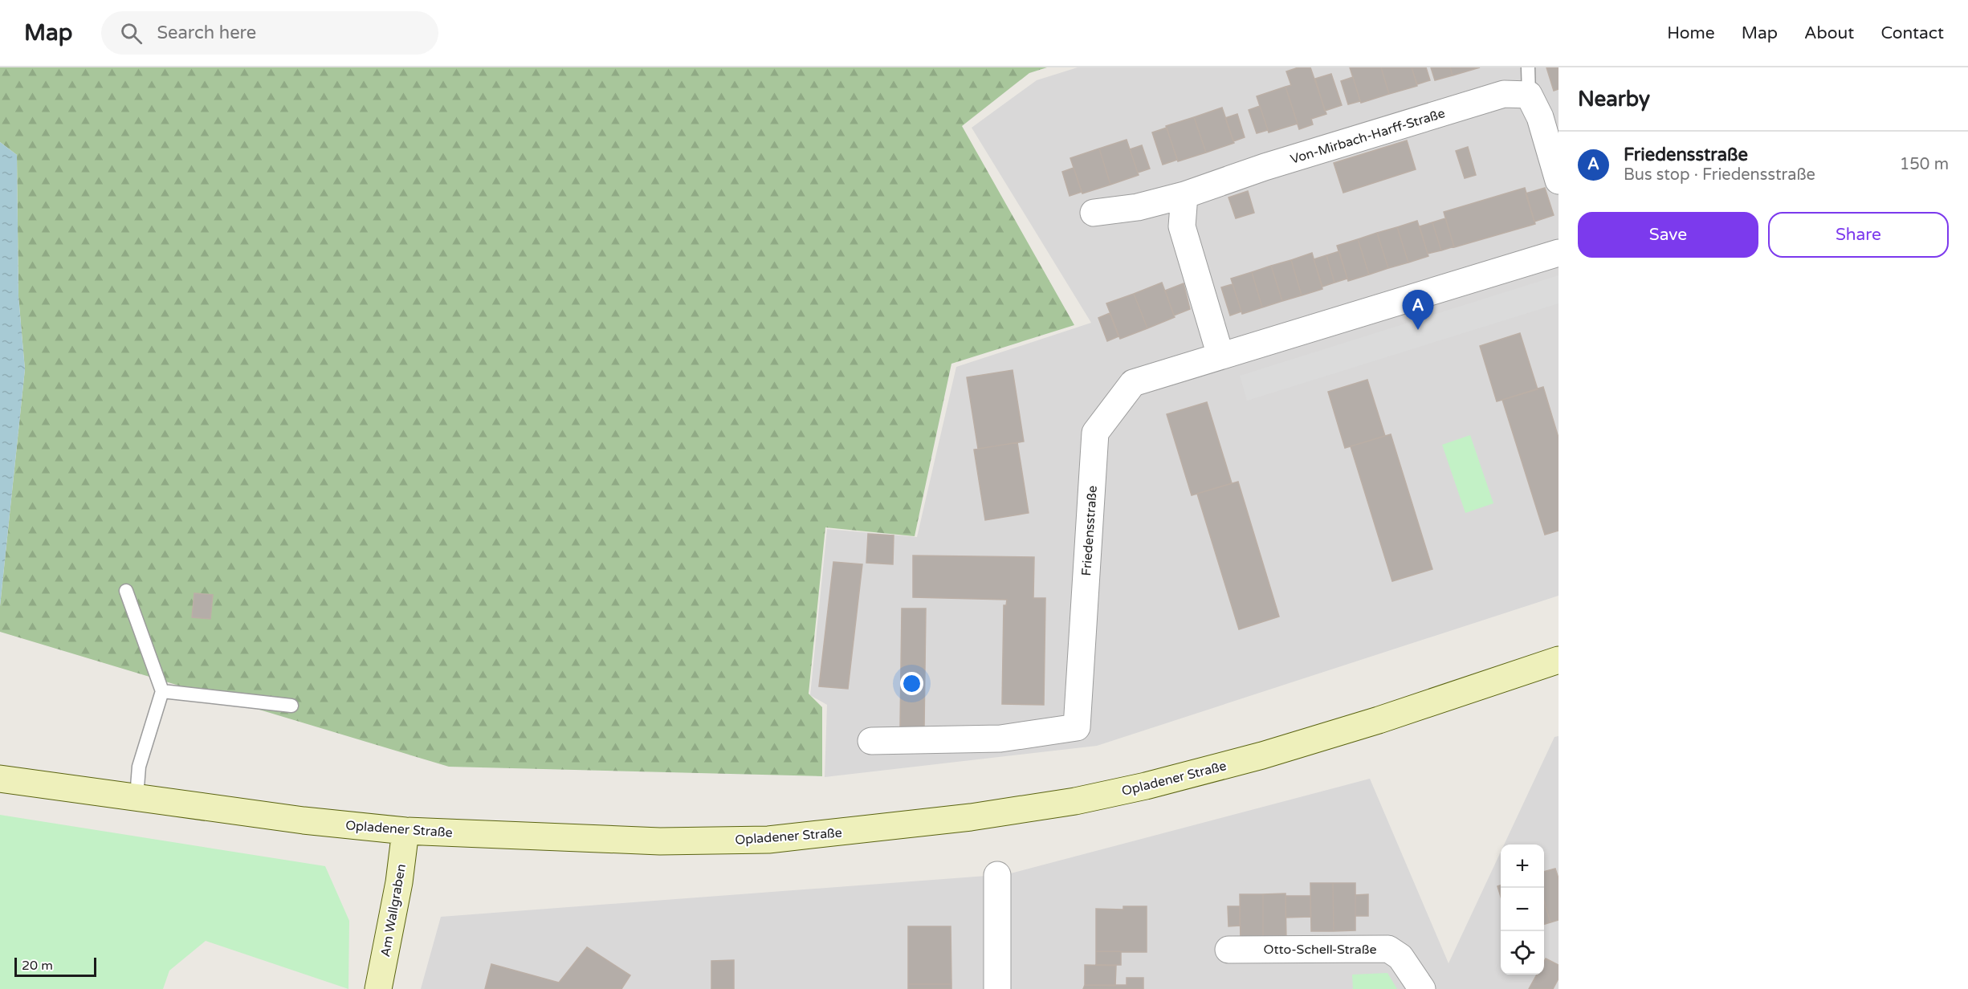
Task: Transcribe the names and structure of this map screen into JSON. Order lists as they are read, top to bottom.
{
  "streets": {
    "main road": ["Opladener Straße", "Am Wallgraben"],
    "street": ["Von-Mirbach-Harff-Straße", "Friedensstraße", "Otto-Schell-Straße"]
  },
  "crossings": [
    ["Opladener Straße", "Am Wallgraben"]
  ],
  "scale_bar": "20 m",
  "page": {
    "header": "Map",
    "search": "Search here",
    "nav": [
      "Home",
      "Map",
      "About",
      "Contact"
    ],
    "heading": "Nearby",
    "list": [
      {
        "mark": "A",
        "name": "Friedensstraße",
        "note": "Bus stop · Friedensstraße",
        "value": "150 m"
      }
    ],
    "buttons": ["Save", "Share"],
    "pins": "A",
    "map_buttons": ["+", "−"],
    "scale": "20 m"
  }
}
